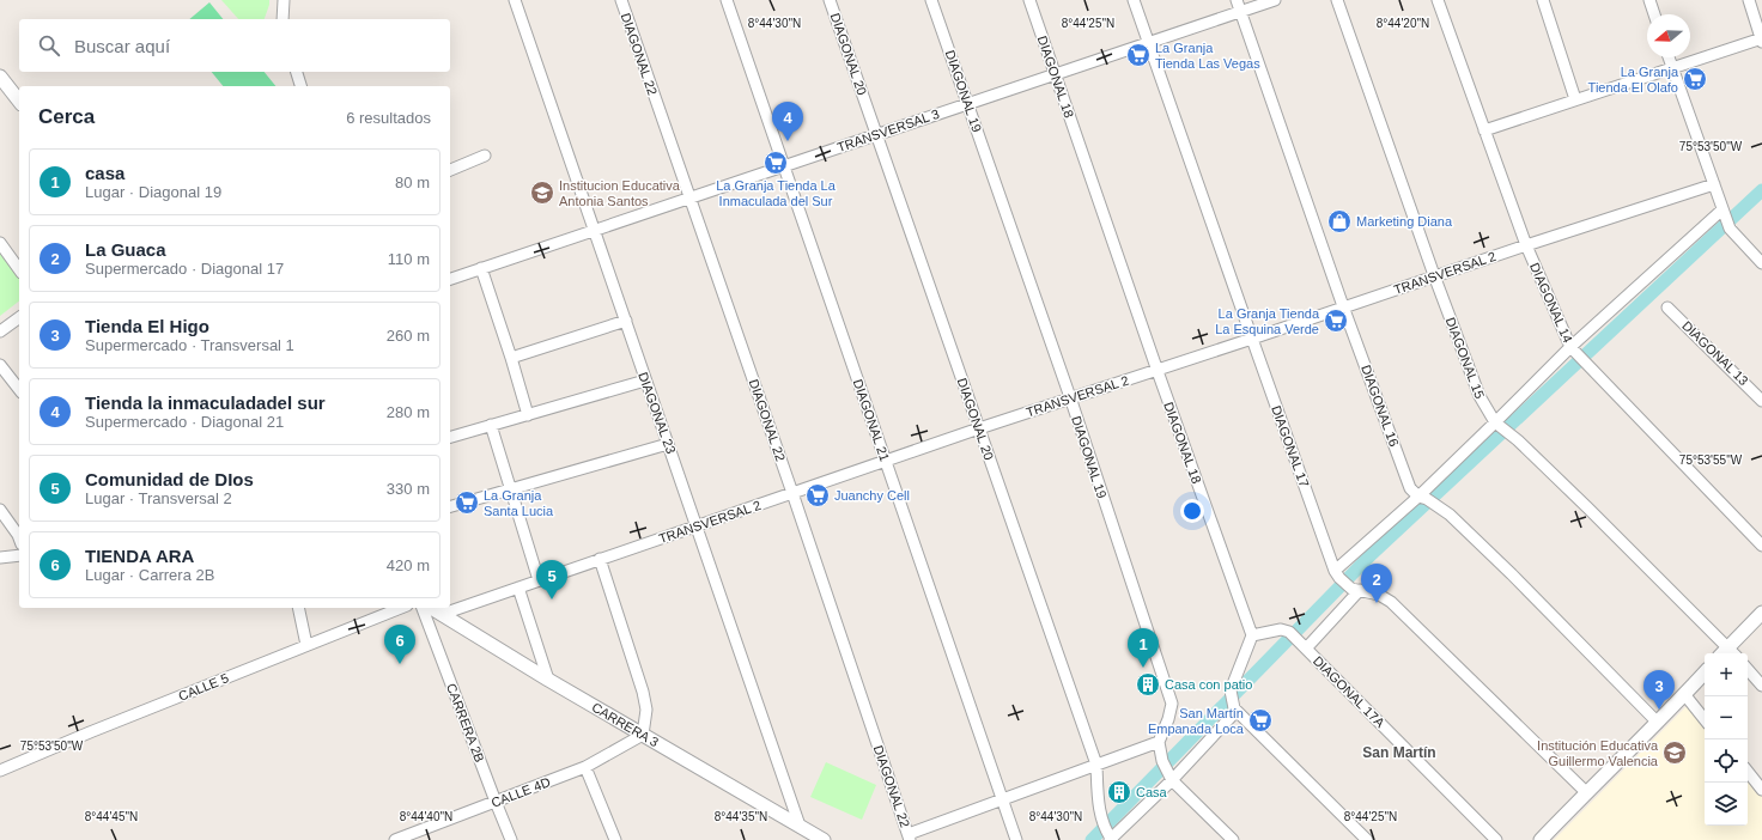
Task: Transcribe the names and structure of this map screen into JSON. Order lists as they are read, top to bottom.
{
  "streets": {
    "street": [
      "DIAGONAL 22",
      "DIAGONAL 20",
      "DIAGONAL 18",
      "DIAGONAL 19",
      "TRANSVERSAL 3",
      "TRANSVERSAL 2",
      "DIAGONAL 14",
      "DIAGONAL 13",
      "DIAGONAL 15",
      "DIAGONAL 16",
      "DIAGONAL 23",
      "DIAGONAL 21",
      "DIAGONAL 17",
      "CALLE 5",
      "DIAGONAL 17A",
      "CARRERA 2B",
      "CARRERA 3",
      "CALLE 4D"
    ]
  },
  "crossings": [
    ["DIAGONAL 22", "TRANSVERSAL 3"],
    ["DIAGONAL 22", "TRANSVERSAL 2"],
    ["DIAGONAL 20", "TRANSVERSAL 3"],
    ["DIAGONAL 20", "TRANSVERSAL 2"],
    ["DIAGONAL 18", "TRANSVERSAL 3"],
    ["DIAGONAL 18", "TRANSVERSAL 2"],
    ["DIAGONAL 18", "DIAGONAL 17A"],
    ["DIAGONAL 19", "TRANSVERSAL 3"],
    ["DIAGONAL 19", "TRANSVERSAL 2"],
    ["TRANSVERSAL 3", "DIAGONAL 16"],
    ["TRANSVERSAL 3", "DIAGONAL 23"],
    ["TRANSVERSAL 3", "DIAGONAL 21"],
    ["TRANSVERSAL 3", "DIAGONAL 17"],
    ["TRANSVERSAL 2", "DIAGONAL 14"],
    ["TRANSVERSAL 2", "DIAGONAL 15"],
    ["TRANSVERSAL 2", "DIAGONAL 16"],
    ["TRANSVERSAL 2", "DIAGONAL 23"],
    ["TRANSVERSAL 2", "DIAGONAL 21"],
    ["TRANSVERSAL 2", "DIAGONAL 17"],
    ["TRANSVERSAL 2", "CARRERA 3"],
    ["DIAGONAL 23", "CARRERA 3"],
    ["CARRERA 2B", "CALLE 4D"],
    ["CARRERA 3", "CALLE 4D"]
  ],
  "districts": ["San Martín"],
  "places": {
    "supermarket": [
      "La Granja Tienda Las Vegas",
      "La Granja Tienda El Olafo",
      "La Granja Tienda La Inmaculada del Sur",
      "La Granja Tienda La Esquina Verde",
      "Juanchy Cell",
      "La Granja Santa Lucia",
      "San Martín Empanada Loca"
    ],
    "school or university": ["Institucion Educativa Antonia Santos", "Institución Educativa Guillermo Valencia"],
    "shop": ["Marketing Diana"],
    "building": ["Casa con patio", "Casa"]
  },
  "north": "left",
  "page": {
    "search": "Buscar aquí",
    "heading": ["Cerca", "6 resultados"],
    "pins": [
      "4",
      "5",
      "2",
      "6",
      "1",
      "3"
    ],
    "list": [
      {
        "mark": "1",
        "name": "casa",
        "note": "Lugar · Diagonal 19",
        "value": "80 m"
      },
      {
        "mark": "2",
        "name": "La Guaca",
        "note": "Supermercado · Diagonal 17",
        "value": "110 m"
      },
      {
        "mark": "3",
        "name": "Tienda El Higo",
        "note": "Supermercado · Transversal 1",
        "value": "260 m"
      },
      {
        "mark": "4",
        "name": "Tienda la inmaculadadel sur",
        "note": "Supermercado · Diagonal 21",
        "value": "280 m"
      },
      {
        "mark": "5",
        "name": "Comunidad de DIos",
        "note": "Lugar · Transversal 2",
        "value": "330 m"
      },
      {
        "mark": "6",
        "name": "TIENDA ARA",
        "note": "Lugar · Carrera 2B",
        "value": "420 m"
      }
    ],
    "map_buttons": ["+", "−"]
  },
  "coordinates": [
    "8°44'30\"N",
    "8°44'25\"N",
    "8°44'20\"N",
    "75°53'50\"W",
    "75°53'55\"W",
    "8°44'45\"N",
    "8°44'40\"N",
    "8°44'35\"N"
  ]
}
